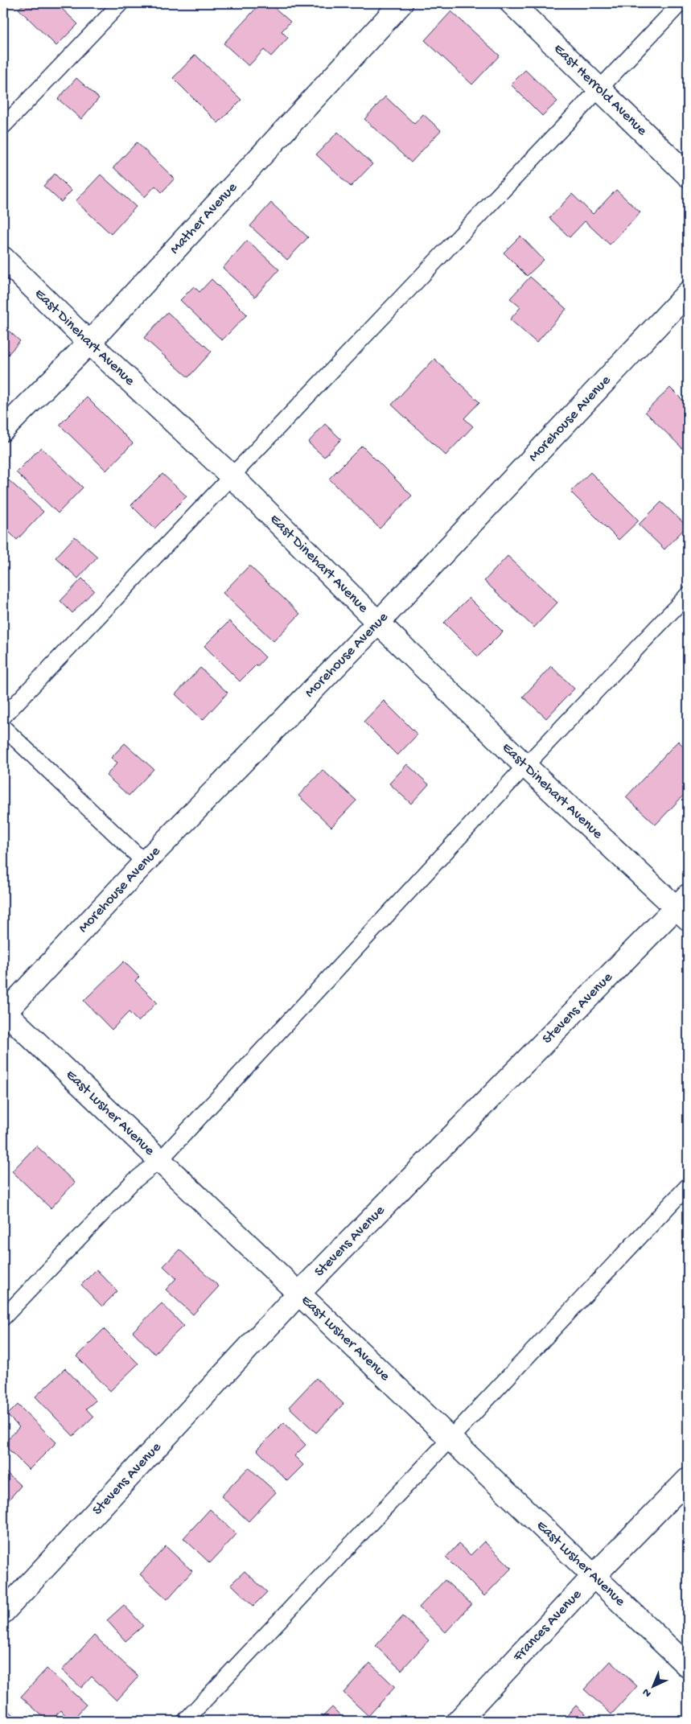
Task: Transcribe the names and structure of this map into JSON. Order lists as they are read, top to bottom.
{
  "streets": {
    "street": [
      "East Herrold Avenue",
      "Mather Avenue",
      "East Dinehart Avenue",
      "Morehouse Avenue",
      "Stevens Avenue",
      "East Lusher Avenue",
      "Frances Avenue"
    ]
  },
  "crossings": [
    ["Mather Avenue", "East Dinehart Avenue"],
    ["East Dinehart Avenue", "Morehouse Avenue"],
    ["East Dinehart Avenue", "Stevens Avenue"],
    ["Morehouse Avenue", "East Lusher Avenue"],
    ["Stevens Avenue", "East Lusher Avenue"],
    ["East Lusher Avenue", "Frances Avenue"]
  ],
  "north": "bottom left"
}
